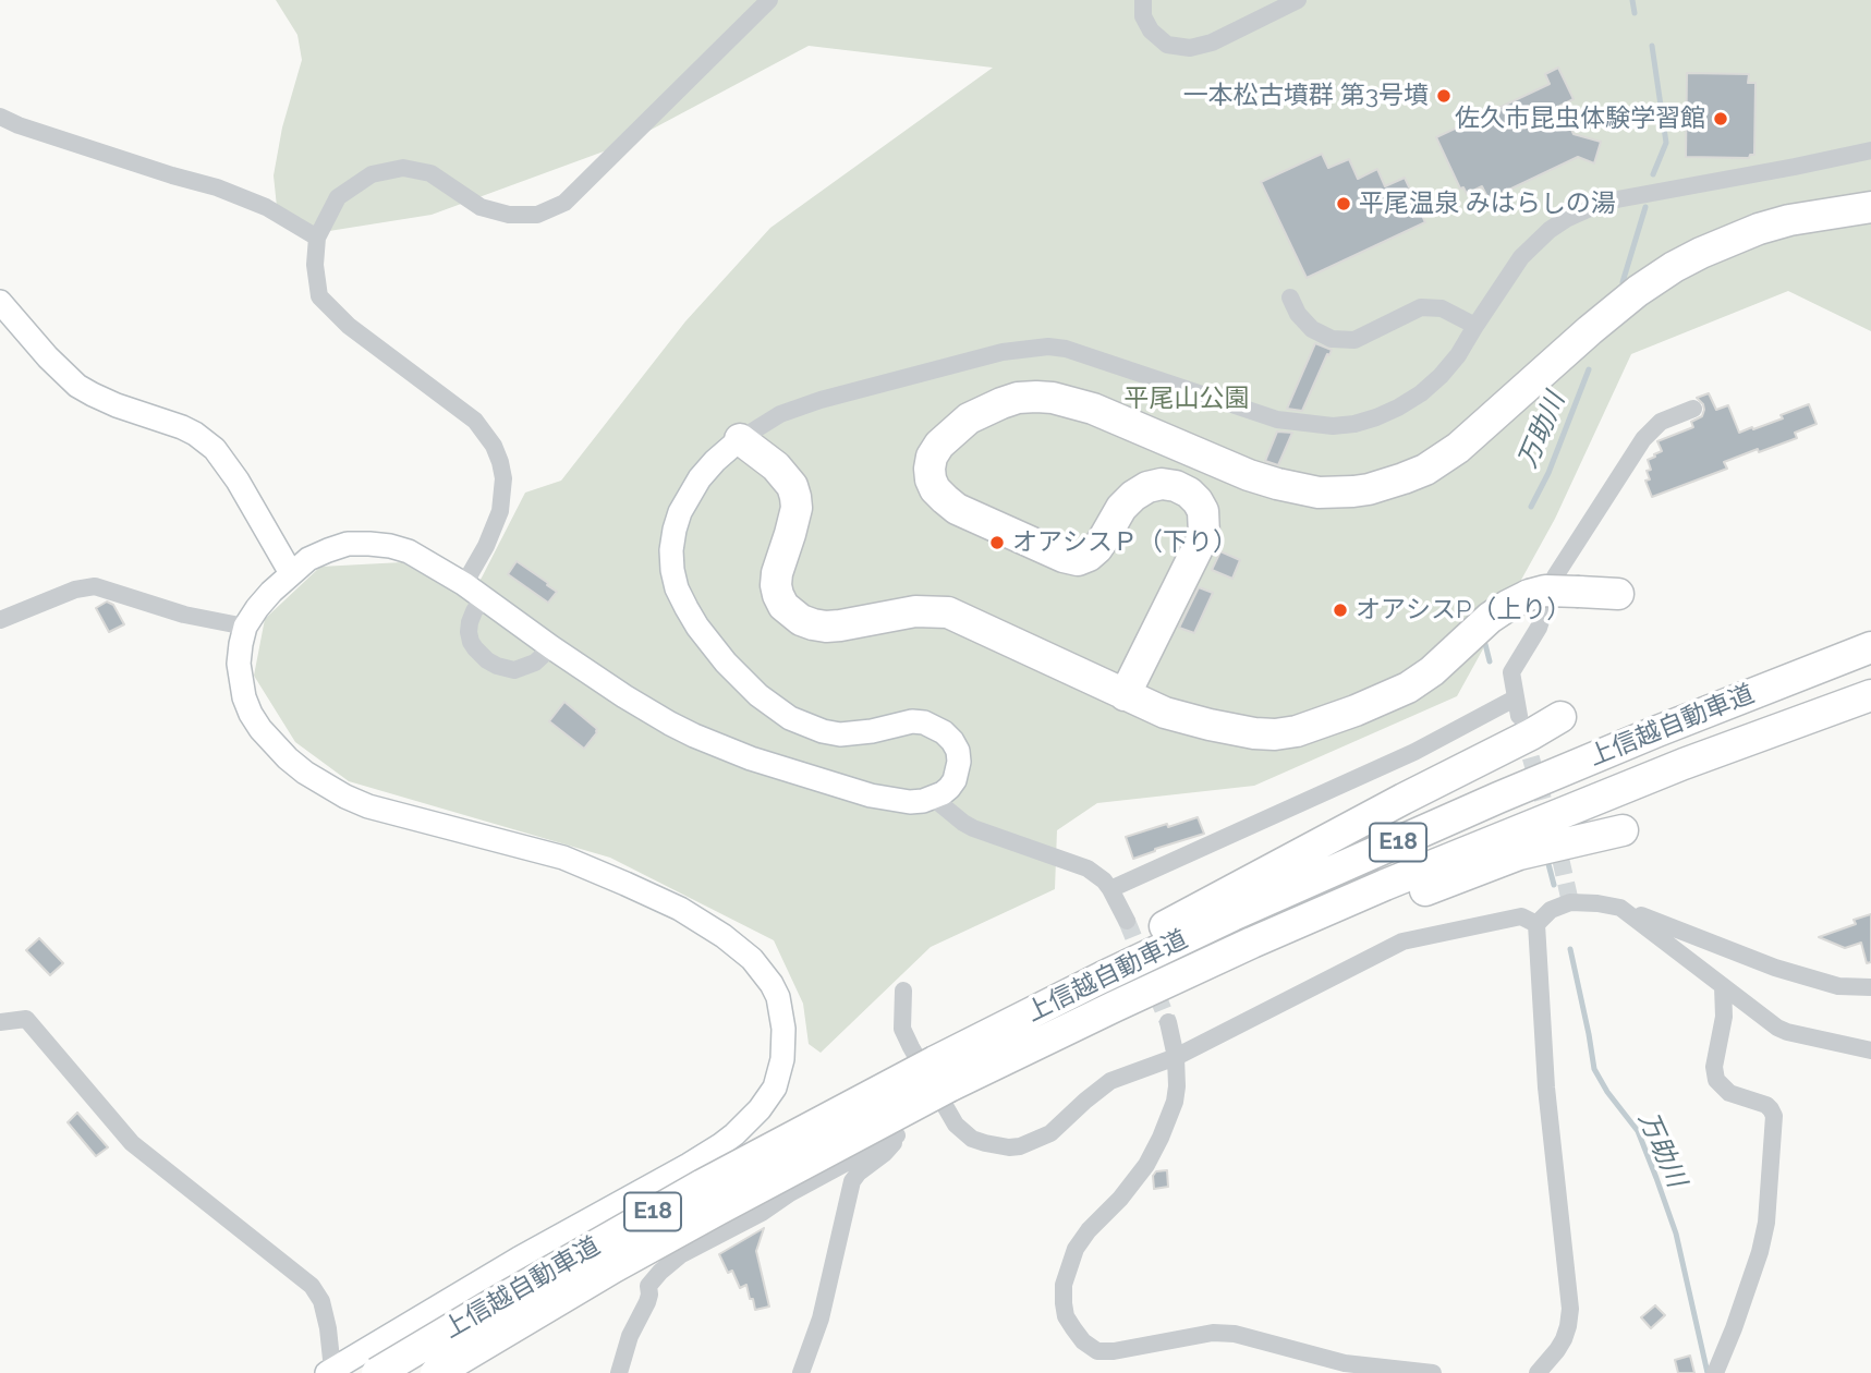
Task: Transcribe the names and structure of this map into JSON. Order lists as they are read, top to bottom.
{
  "streets": {
    "highway": ["上信越自動車道", "E18"]
  },
  "water": ["万助川"],
  "parks": ["平尾山公園"],
  "places": [
    "一本松古墳群 第3号墳",
    "佐久市昆虫体験学習館",
    "平尾温泉 みはらしの湯",
    "オアシスＰ（下り）",
    "オアシスP（上り）"
  ]
}
